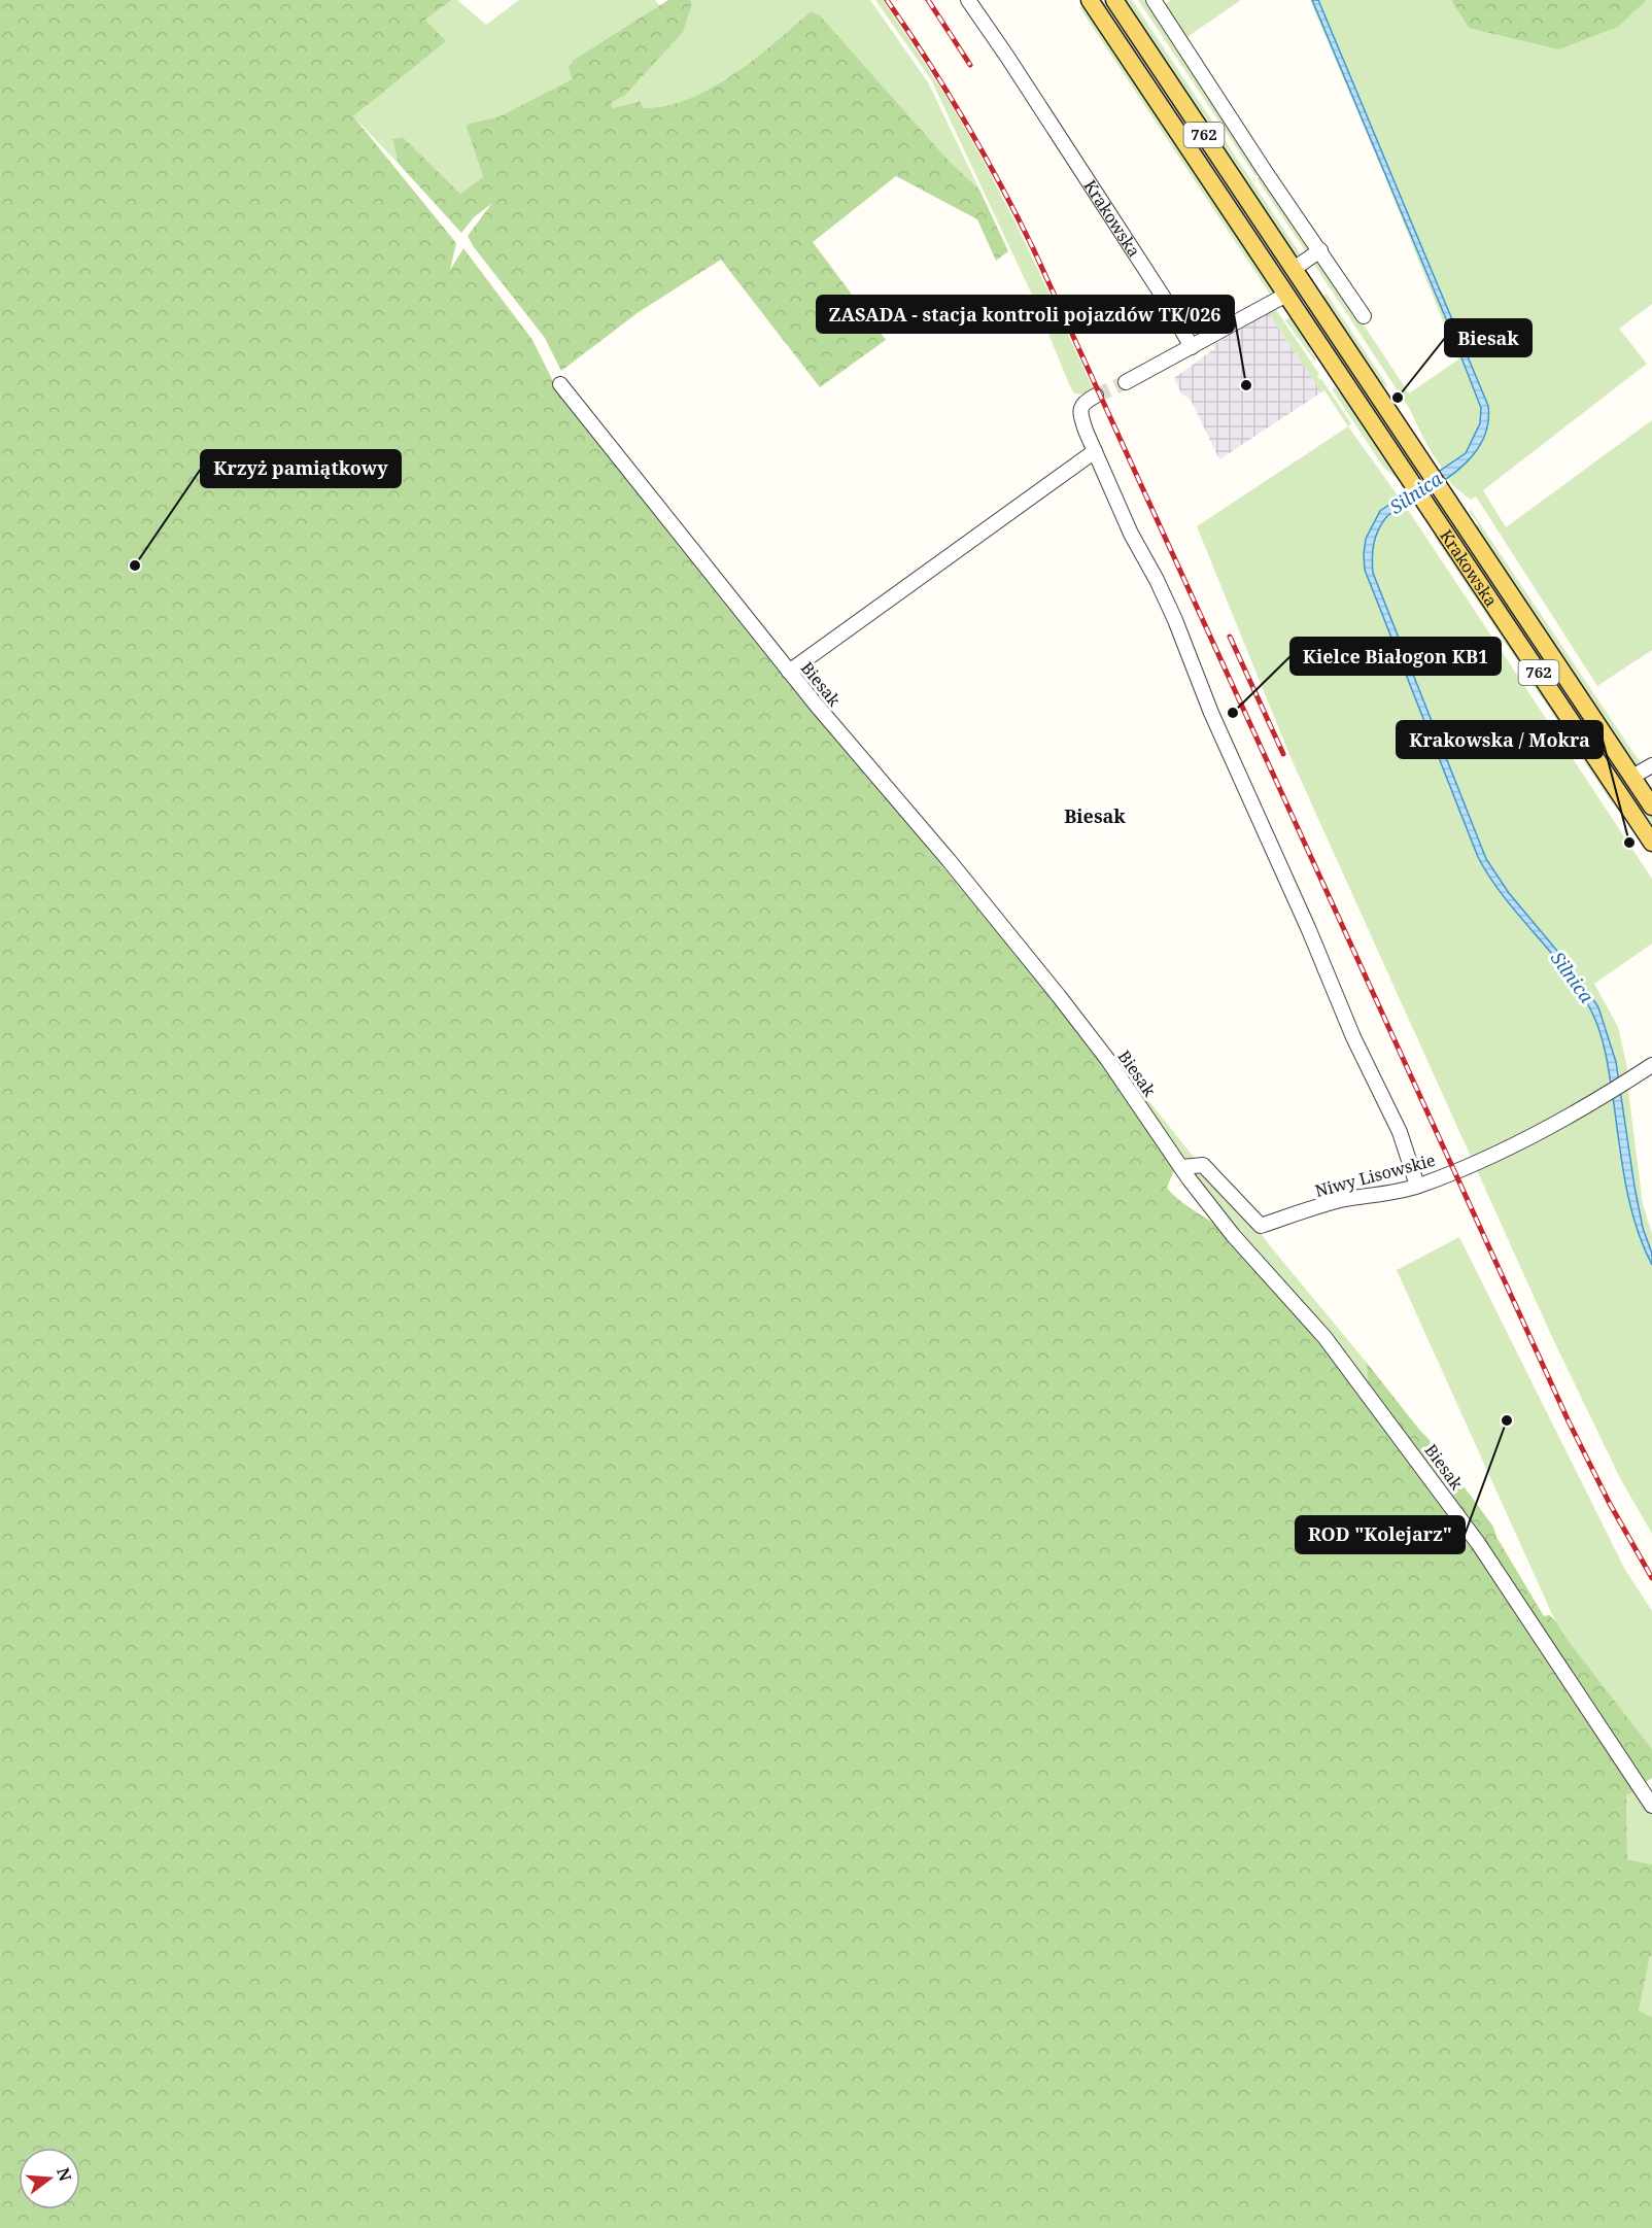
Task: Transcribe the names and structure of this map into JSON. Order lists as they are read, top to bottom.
{
  "streets": {
    "main road": ["762", "Krakowska"],
    "street": ["Biesak", "Niwy Lisowskie"]
  },
  "crossings": [
    ["Biesak", "Niwy Lisowskie"]
  ],
  "districts": ["Biesak"],
  "water": ["Silnica"],
  "places": [
    "ZASADA - stacja kontroli pojazdów TK/026",
    "Biesak",
    "Krzyż pamiątkowy",
    "Kielce Białogon KB1",
    "Krakowska / Mokra",
    "ROD \"Kolejarz\""
  ],
  "north": "right"
}
